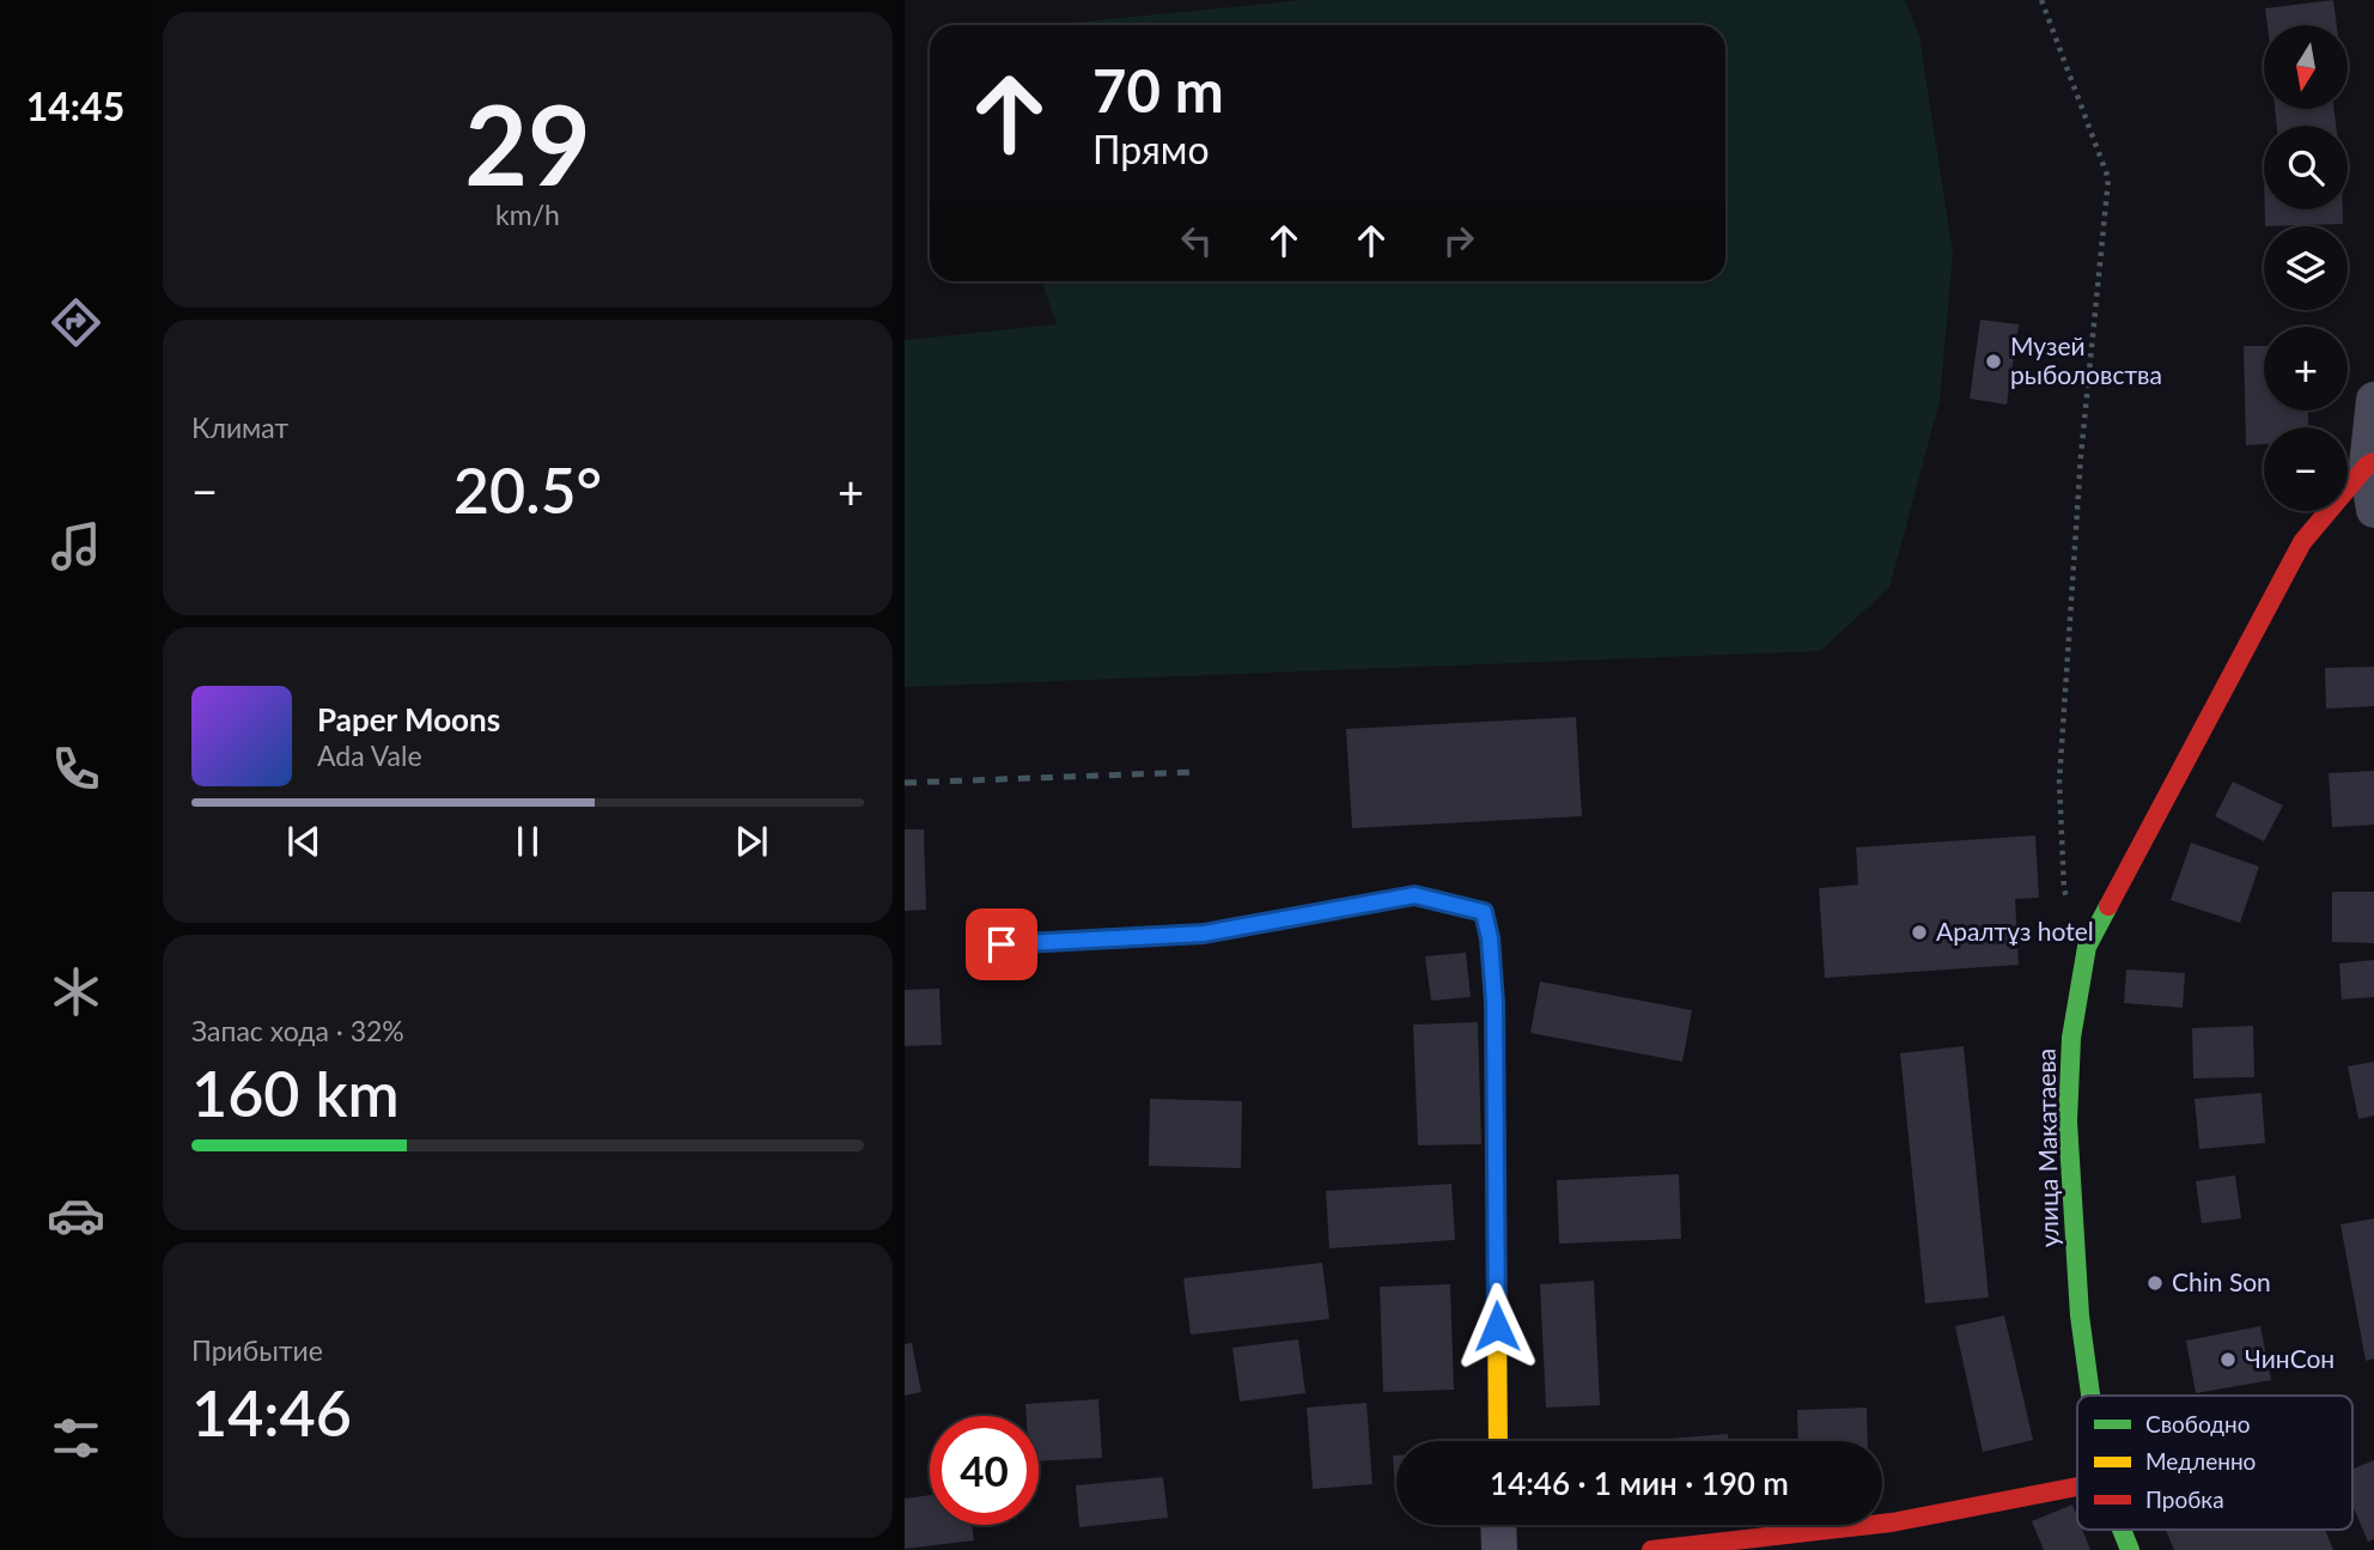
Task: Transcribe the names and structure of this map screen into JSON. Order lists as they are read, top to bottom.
{
  "streets": {
    "street": ["улица Макатаева"]
  },
  "places": [
    "Музей рыболовства",
    "Аралтұз hotel",
    "Chin Son",
    "ЧинСон"
  ],
  "legend": ["Свободно", "Медленно", "Пробка"],
  "north": "bottom",
  "page": {
    "tabs": "14:45",
    "tile": [
      ["29", "km/h"],
      "Климат",
      ["Запас хода · 32%", "160 km"],
      ["Прибытие", "14:46"]
    ],
    "map_buttons": ["+", "−"],
    "turn": ["70 m", "Прямо"],
    "heat": ["−", "20.5°", "+"],
    "song": ["Paper Moons", "Ada Vale"],
    "limit": "40",
    "trip": "14:46 · 1 мин · 190 m"
  }
}
